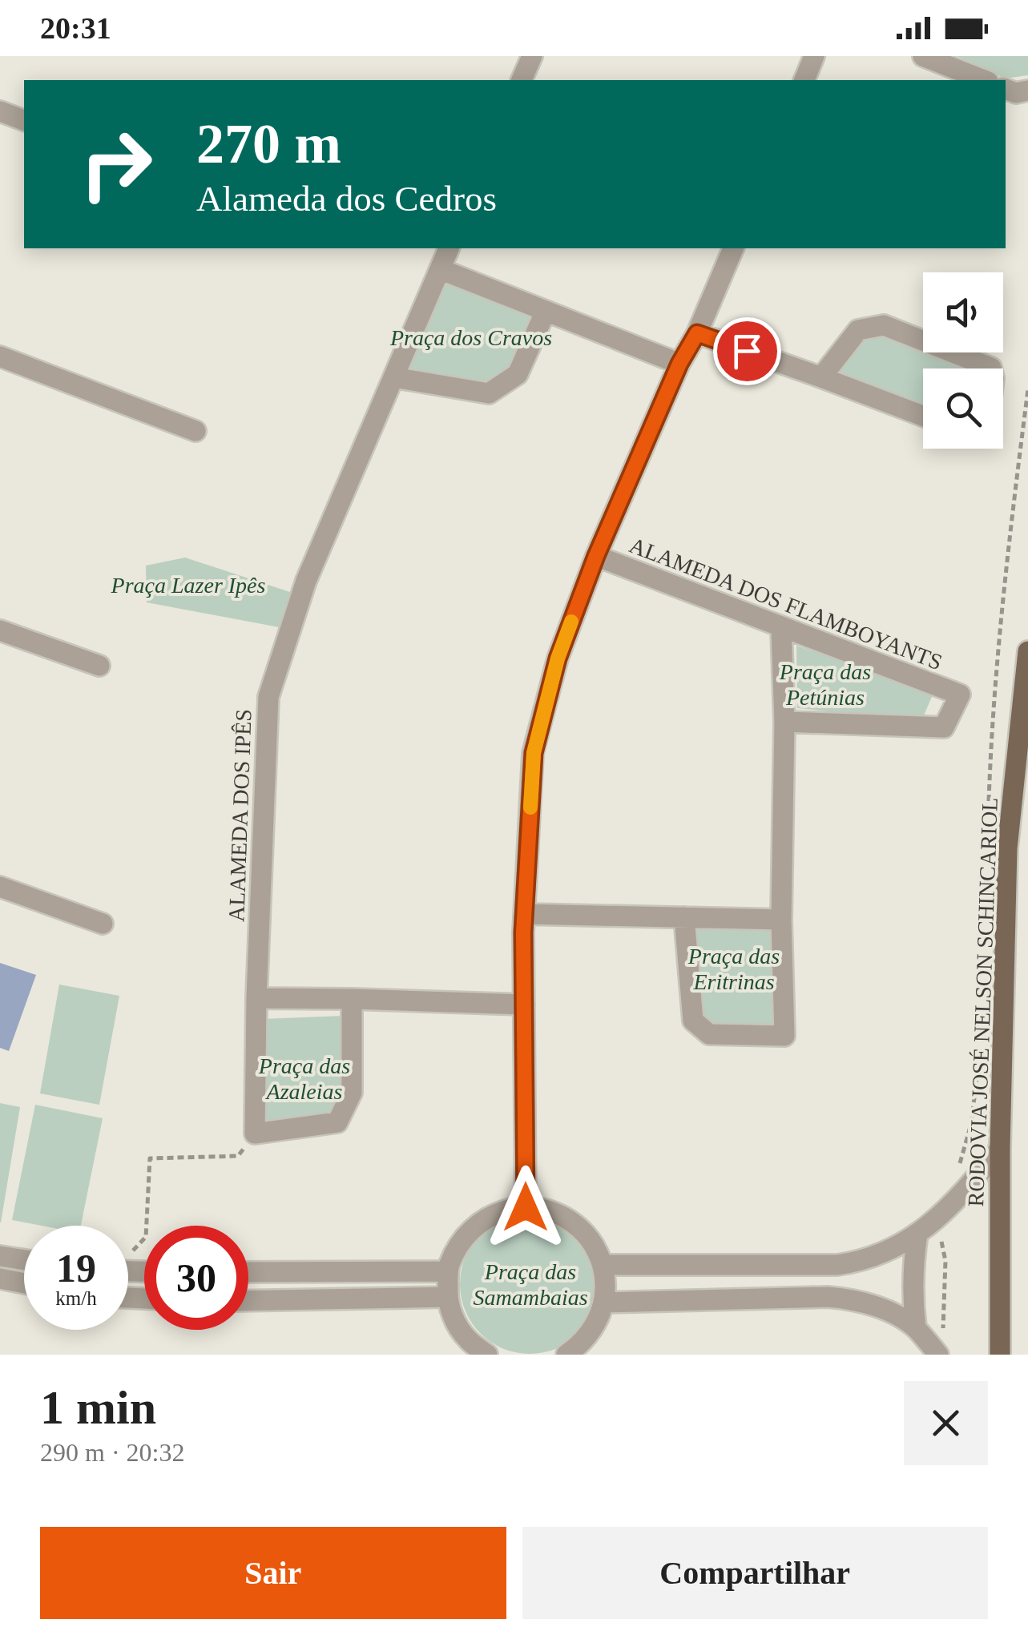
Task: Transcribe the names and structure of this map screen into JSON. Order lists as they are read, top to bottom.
{
  "streets": {
    "main road": ["RODOVIA JOSÉ NELSON SCHINCARIOL"],
    "street": ["ALAMEDA DOS FLAMBOYANTS", "ALAMEDA DOS IPÊS"]
  },
  "parks": [
    "Praça dos Cravos",
    "Praça Lazer Ipês",
    "Praça das Petúnias",
    "Praça das Eritrinas",
    "Praça das Azaleias",
    "Praça das Samambaias"
  ],
  "page": {
    "status": "20:31",
    "turn": ["270 m", "Alameda dos Cedros"],
    "speed": "19 km/h",
    "limit": "30",
    "heading": ["1 min", "290 m · 20:32"],
    "buttons": ["Sair", "Compartilhar"]
  }
}
